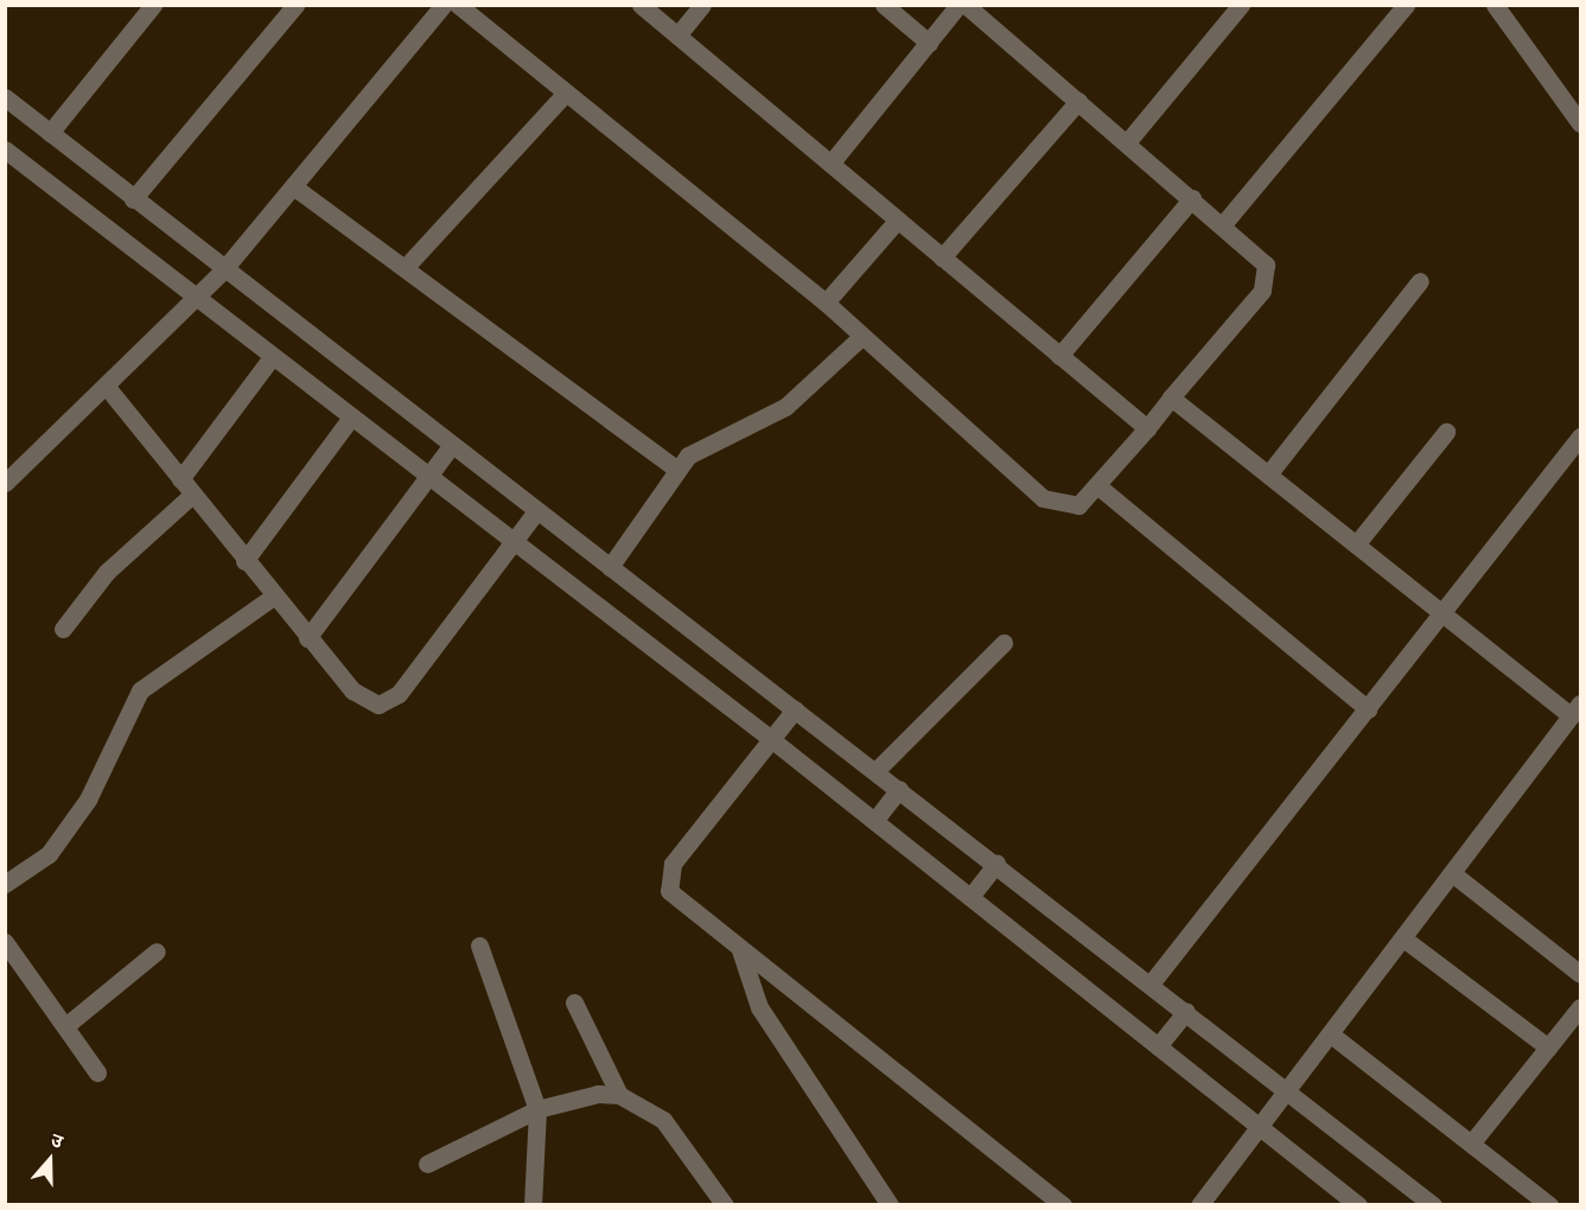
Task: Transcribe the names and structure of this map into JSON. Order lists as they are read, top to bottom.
{
  "north": "top"
}
